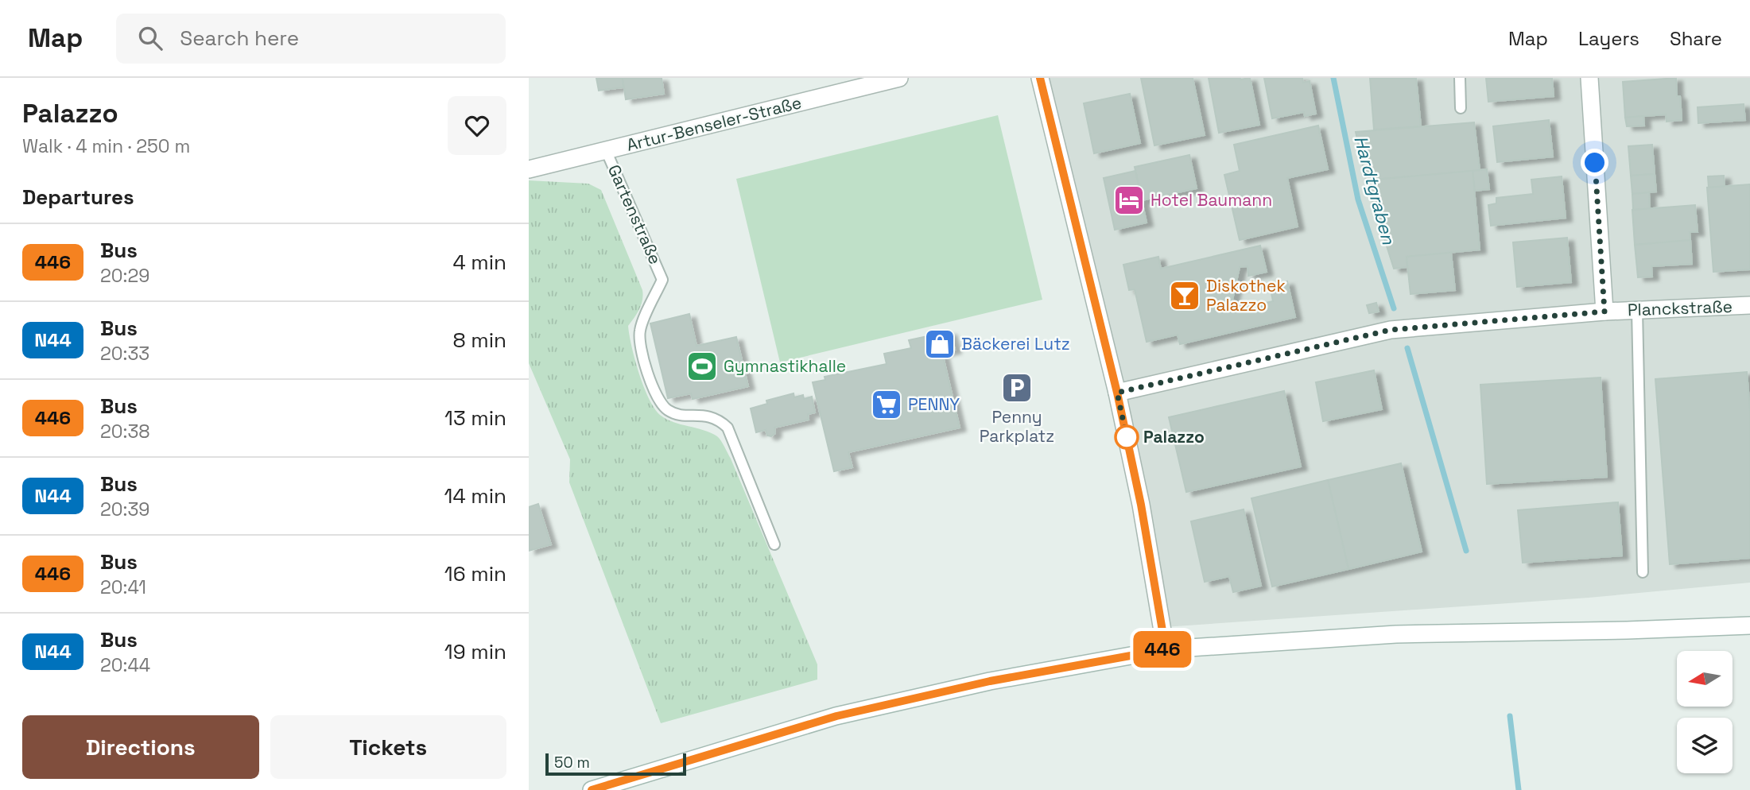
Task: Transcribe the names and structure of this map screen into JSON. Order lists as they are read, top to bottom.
{
  "streets": {
    "street": ["Artur-Benseler-Straße", "Planckstraße"],
    "lane": ["Gartenstraße"]
  },
  "crossings": [
    ["Artur-Benseler-Straße", "Gartenstraße"]
  ],
  "water": ["Hardtgraben"],
  "places": {
    "hotel": ["Hotel Baumann"],
    "bar": ["Diskothek Palazzo"],
    "shop": ["Bäckerei Lutz"],
    "sports": ["Gymnastikhalle"],
    "parking": ["Penny Parkplatz"],
    "supermarket": ["PENNY"],
    "other": ["Palazzo"]
  },
  "lines": ["bus line 446"],
  "scale_bar": "50 m",
  "north": "left",
  "page": {
    "header": "Map",
    "search": "Search here",
    "nav": ["Map", "Layers", "Share"],
    "heading": [
      ["Palazzo", "Walk · 4 min · 250 m"],
      "Departures"
    ],
    "on_map": "446",
    "list": [
      {
        "mark": "446",
        "name": "Bus",
        "note": "20:29",
        "value": "4 min"
      },
      {
        "mark": "N44",
        "name": "Bus",
        "note": "20:33",
        "value": "8 min"
      },
      {
        "mark": "446",
        "name": "Bus",
        "note": "20:38",
        "value": "13 min"
      },
      {
        "mark": "N44",
        "name": "Bus",
        "note": "20:39",
        "value": "14 min"
      },
      {
        "mark": "446",
        "name": "Bus",
        "note": "20:41",
        "value": "16 min"
      },
      {
        "mark": "N44",
        "name": "Bus",
        "note": "20:44",
        "value": "19 min"
      }
    ],
    "buttons": ["Directions", "Tickets"],
    "scale": "50 m"
  }
}
